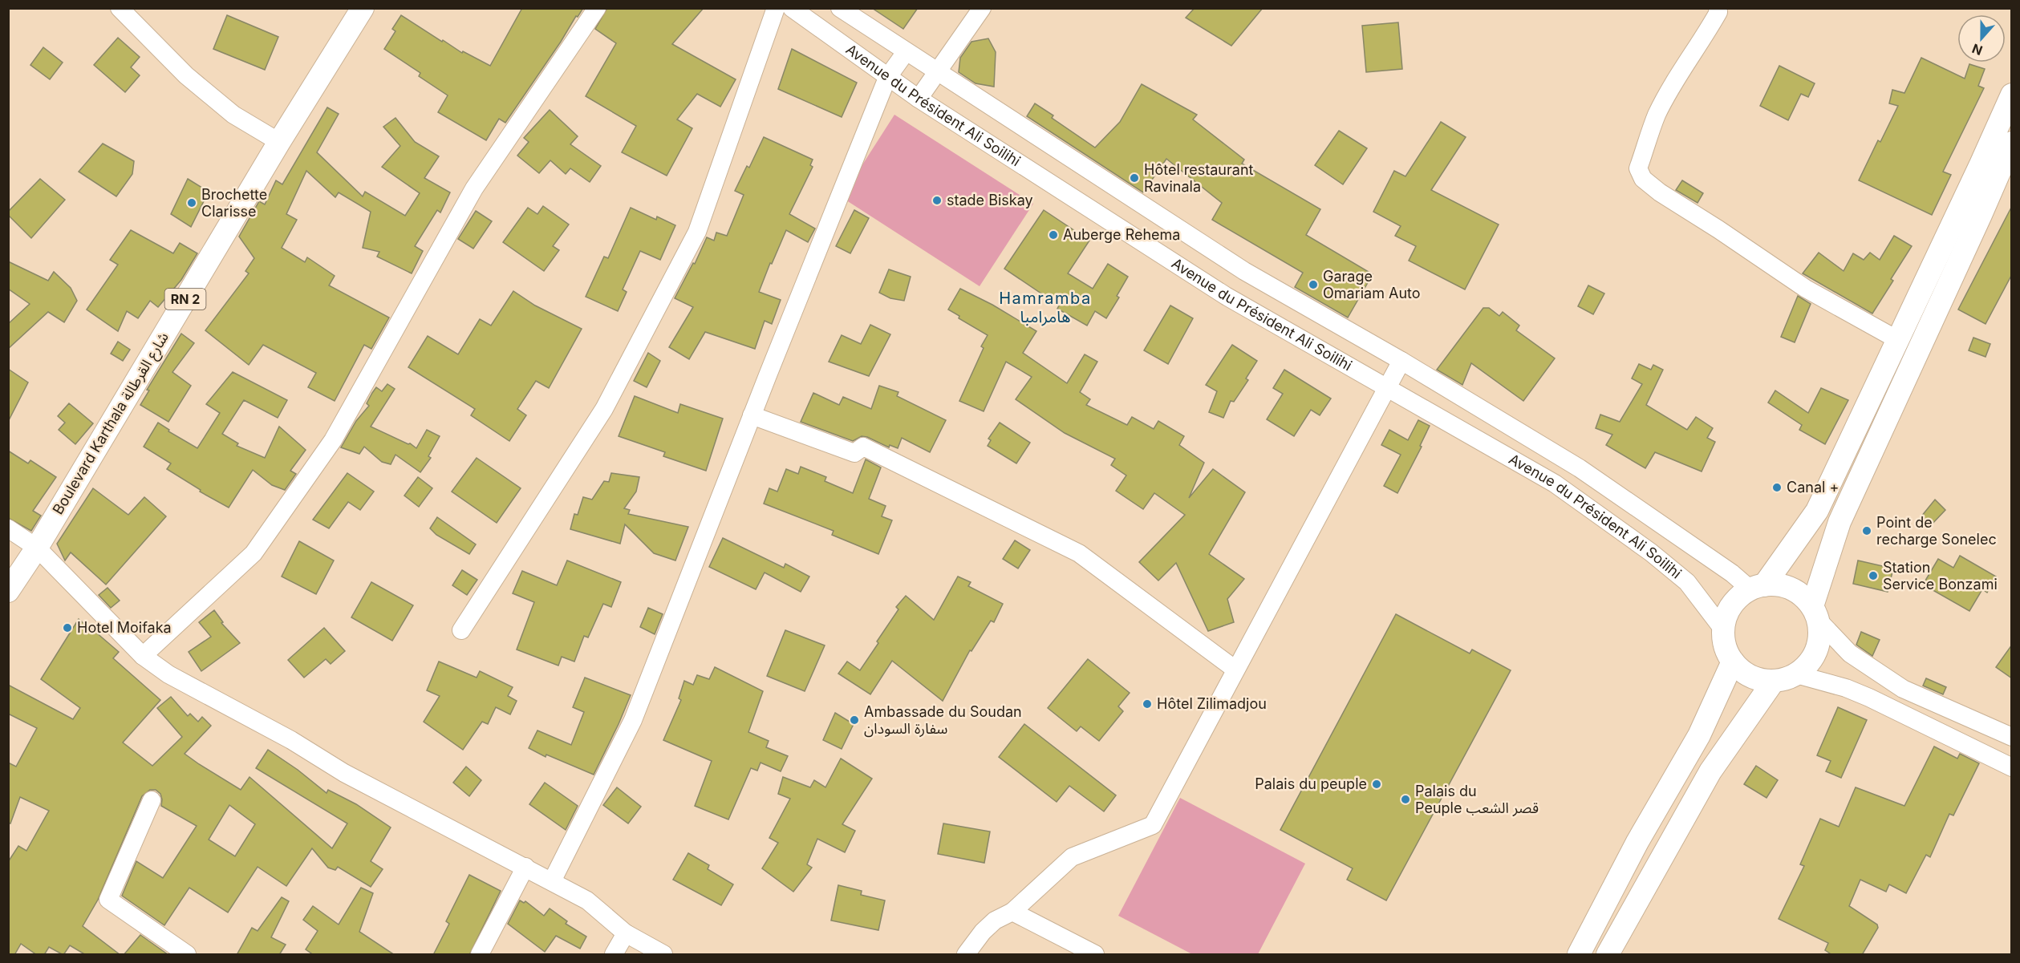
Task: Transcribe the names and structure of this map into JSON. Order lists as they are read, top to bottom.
{
  "streets": {
    "main road": ["RN 2", "Boulevard Karthala شارع القرطالة"],
    "street": ["Avenue du Président Ali Soilihi"]
  },
  "districts": ["Hamramba هامرامبا"],
  "places": [
    "Hôtel restaurant Ravinala",
    "stade Biskay",
    "Brochette Clarisse",
    "Auberge Rehema",
    "Garage Omariam Auto",
    "Canal +",
    "Point de recharge Sonelec",
    "Station Service Bonzami",
    "Hotel Moifaka",
    "Hôtel Zilimadjou",
    "Ambassade du Soudan سفارة السودان",
    "Palais du peuple",
    "Palais du Peuple قصر الشعب"
  ],
  "north": "bottom"
}
